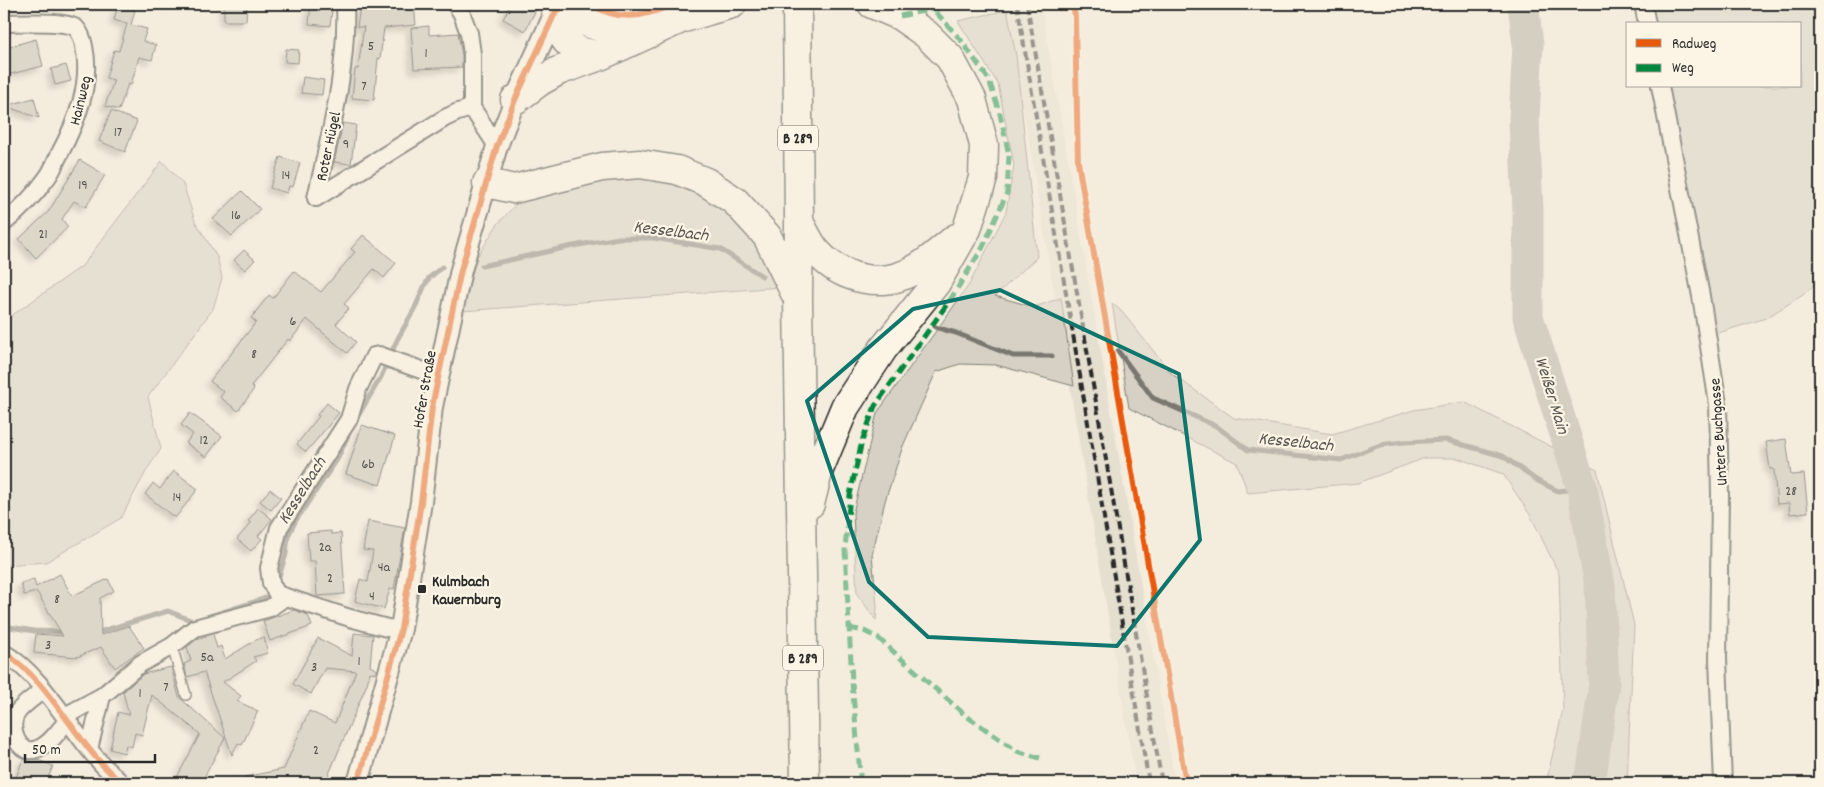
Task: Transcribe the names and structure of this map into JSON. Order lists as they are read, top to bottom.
{
  "streets": {
    "highway": ["B 289"],
    "street": [
      "Hainweg",
      "Roter Hügel",
      "Hofer Straße",
      "Untere Buchgasse"
    ]
  },
  "water": ["Kesselbach", "Weißer Main"],
  "places": {
    "transit": ["Kulmbach Kauernburg"]
  },
  "house_numbers": [
    "5",
    "1",
    "7",
    "17",
    "9",
    "14",
    "19",
    "16",
    "21",
    "6",
    "8",
    "12",
    "6b",
    "28",
    "14",
    "2a",
    "4a",
    "2",
    "4",
    "8",
    "3",
    "5a",
    "1",
    "3",
    "7",
    "1",
    "2"
  ],
  "legend": ["Radweg", "Weg"],
  "scale_bar": "50 m"
}
